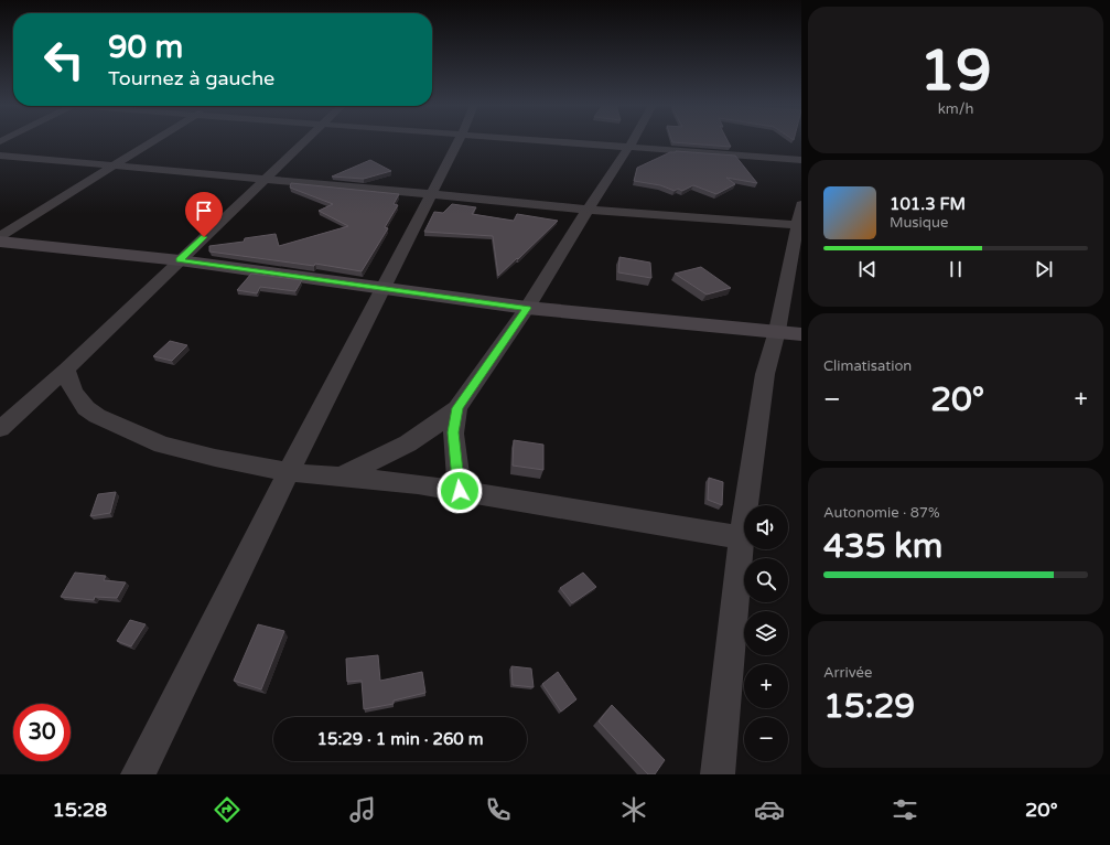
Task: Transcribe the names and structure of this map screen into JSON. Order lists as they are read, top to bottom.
{
  "page": {
    "tile": [
      ["19", "km/h"],
      "Climatisation",
      ["Autonomie · 87%", "435 km"],
      ["Arrivée", "15:29"]
    ],
    "turn": ["90 m", "Tournez à gauche"],
    "song": ["101.3 FM", "Musique"],
    "heat": ["−", "20°", "+"],
    "map_buttons": ["+", "−"],
    "limit": "30",
    "trip": "15:29 · 1 min · 260 m",
    "tabs": ["15:28", "20°"]
  }
}
